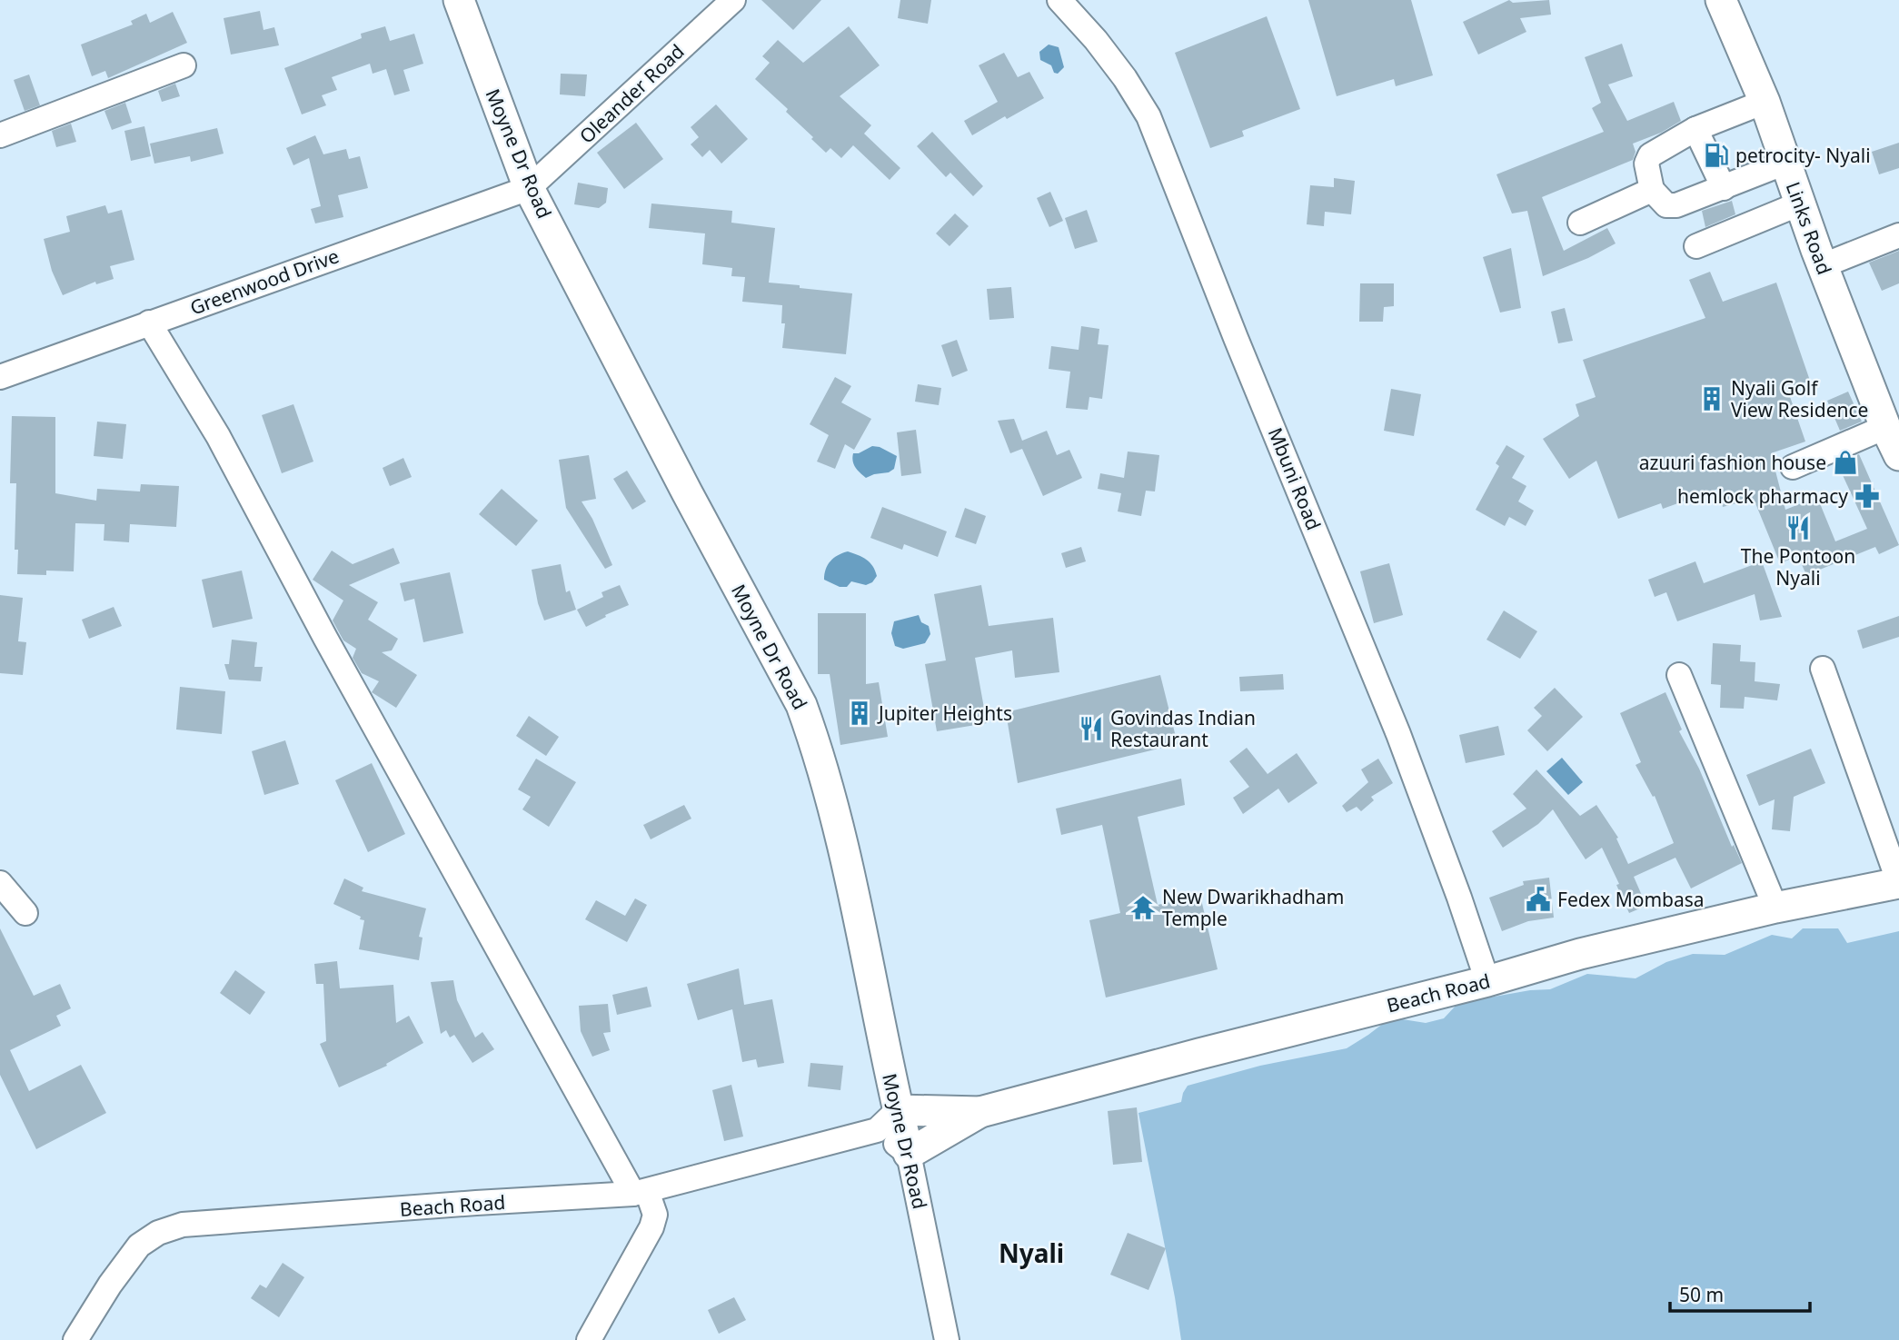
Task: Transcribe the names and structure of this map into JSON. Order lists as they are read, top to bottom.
{
  "streets": {
    "main road": ["Moyne Dr Road", "Links Road", "Beach Road"],
    "street": ["Oleander Road", "Greenwood Drive", "Mbuni Road"]
  },
  "crossings": [
    ["Oleander Road", "Moyne Dr Road"],
    ["Oleander Road", "Greenwood Drive"],
    ["Moyne Dr Road", "Greenwood Drive"],
    ["Moyne Dr Road", "Beach Road"],
    ["Mbuni Road", "Beach Road"]
  ],
  "districts": ["Nyali"],
  "places": {
    "fuel station": ["petrocity- Nyali"],
    "building": ["Nyali Golf View Residence", "Jupiter Heights"],
    "shop": ["azuuri fashion house"],
    "pharmacy": ["hemlock pharmacy"],
    "restaurant": ["The Pontoon Nyali", "Govindas Indian Restaurant"],
    "public building": ["Fedex Mombasa"],
    "temple": ["New Dwarikhadham Temple"]
  },
  "scale_bar": "50 m"
}
